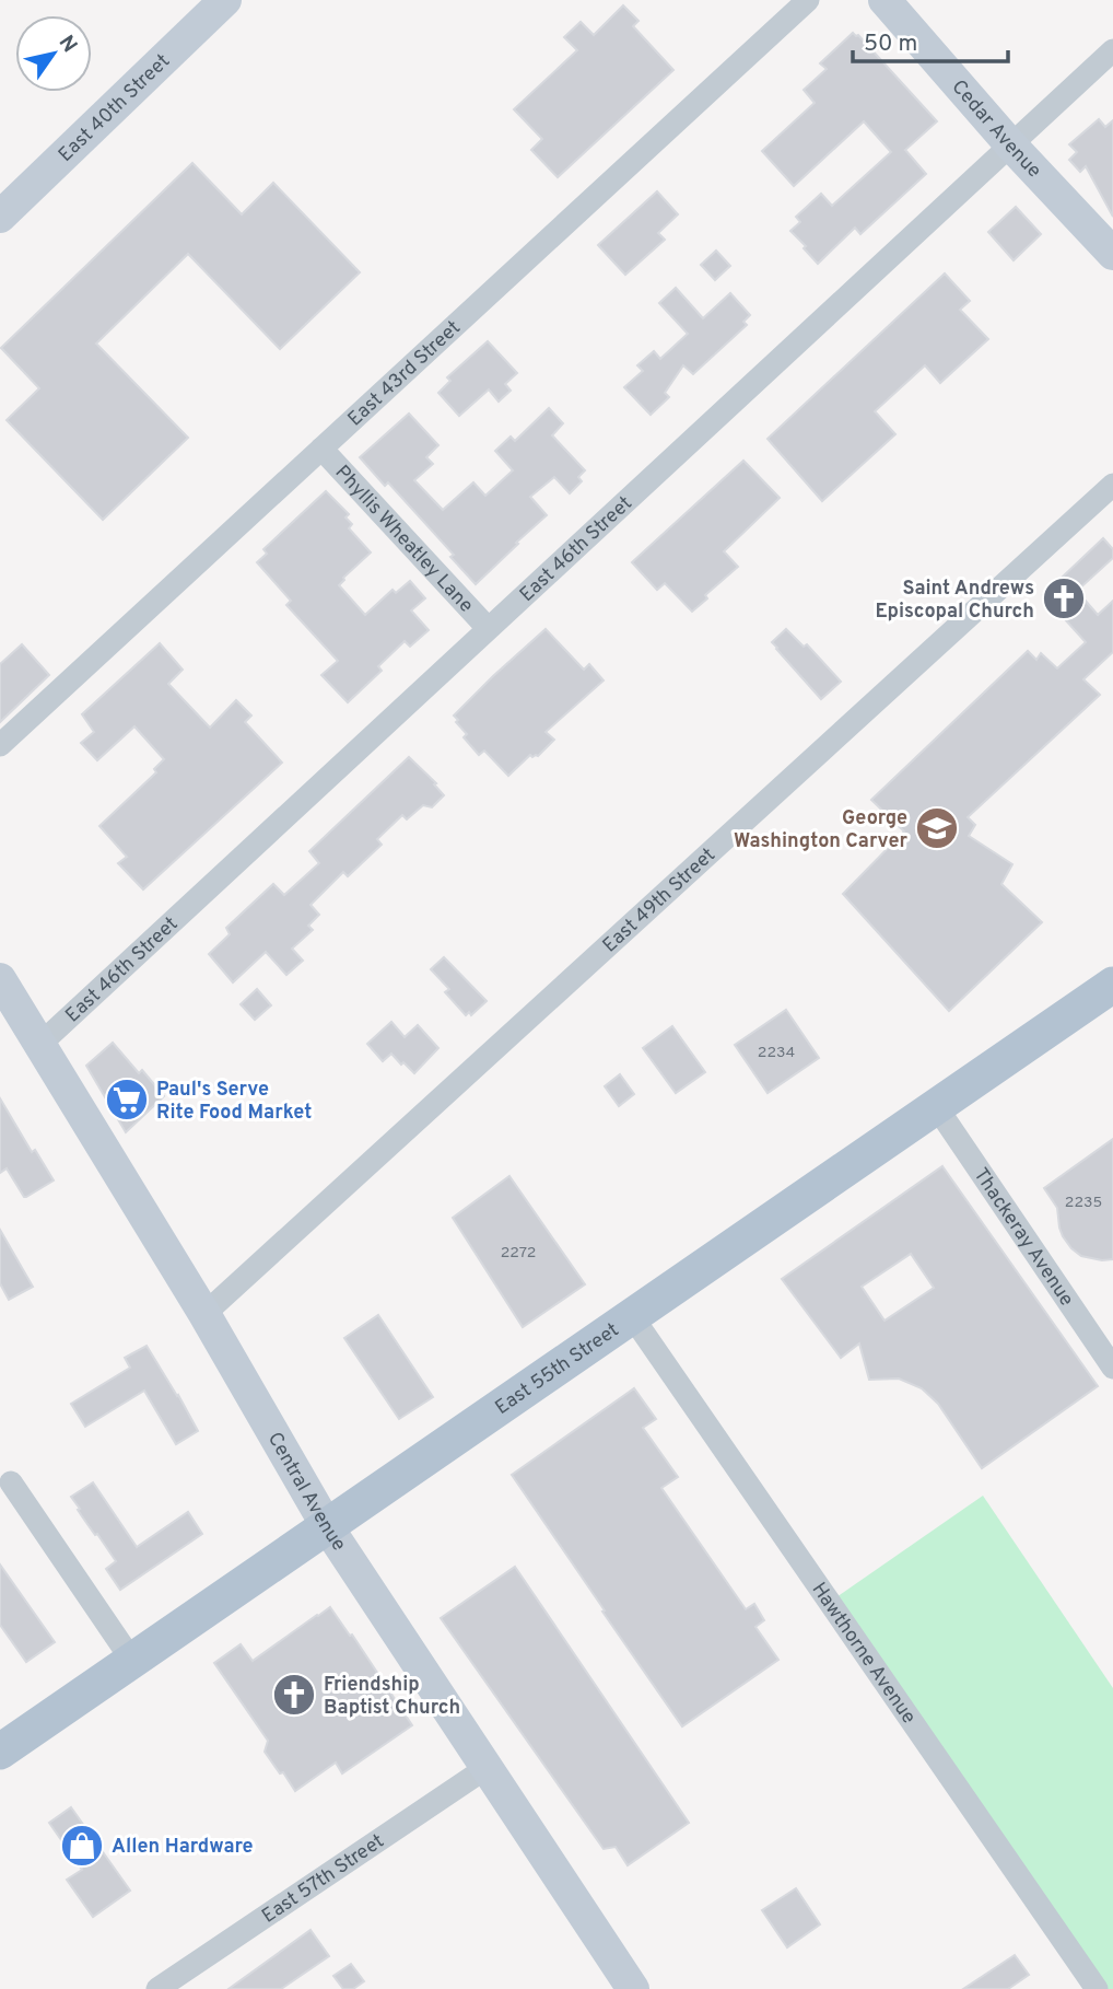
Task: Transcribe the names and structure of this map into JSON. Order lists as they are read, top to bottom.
{
  "streets": {
    "main road": ["East 55th Street"],
    "street": [
      "East 40th Street",
      "Cedar Avenue",
      "East 43rd Street",
      "Phyllis Wheatley Lane",
      "East 46th Street",
      "East 49th Street",
      "Thackeray Avenue",
      "Central Avenue",
      "Hawthorne Avenue",
      "East 57th Street"
    ]
  },
  "crossings": [
    ["Cedar Avenue", "East 46th Street"],
    ["East 43rd Street", "Phyllis Wheatley Lane"],
    ["Phyllis Wheatley Lane", "East 46th Street"],
    ["East 46th Street", "Central Avenue"],
    ["East 49th Street", "Central Avenue"],
    ["Thackeray Avenue", "East 55th Street"],
    ["East 55th Street", "Central Avenue"],
    ["East 55th Street", "Hawthorne Avenue"],
    ["Central Avenue", "East 57th Street"]
  ],
  "places": {
    "church": ["Saint Andrews Episcopal Church", "Friendship Baptist Church"],
    "school or university": ["George Washington Carver"],
    "supermarket": ["Paul's Serve Rite Food Market"],
    "shop": ["Allen Hardware"]
  },
  "house_numbers": ["2234", "2235", "2272"],
  "scale_bar": "50 m",
  "north": "top right"
}
